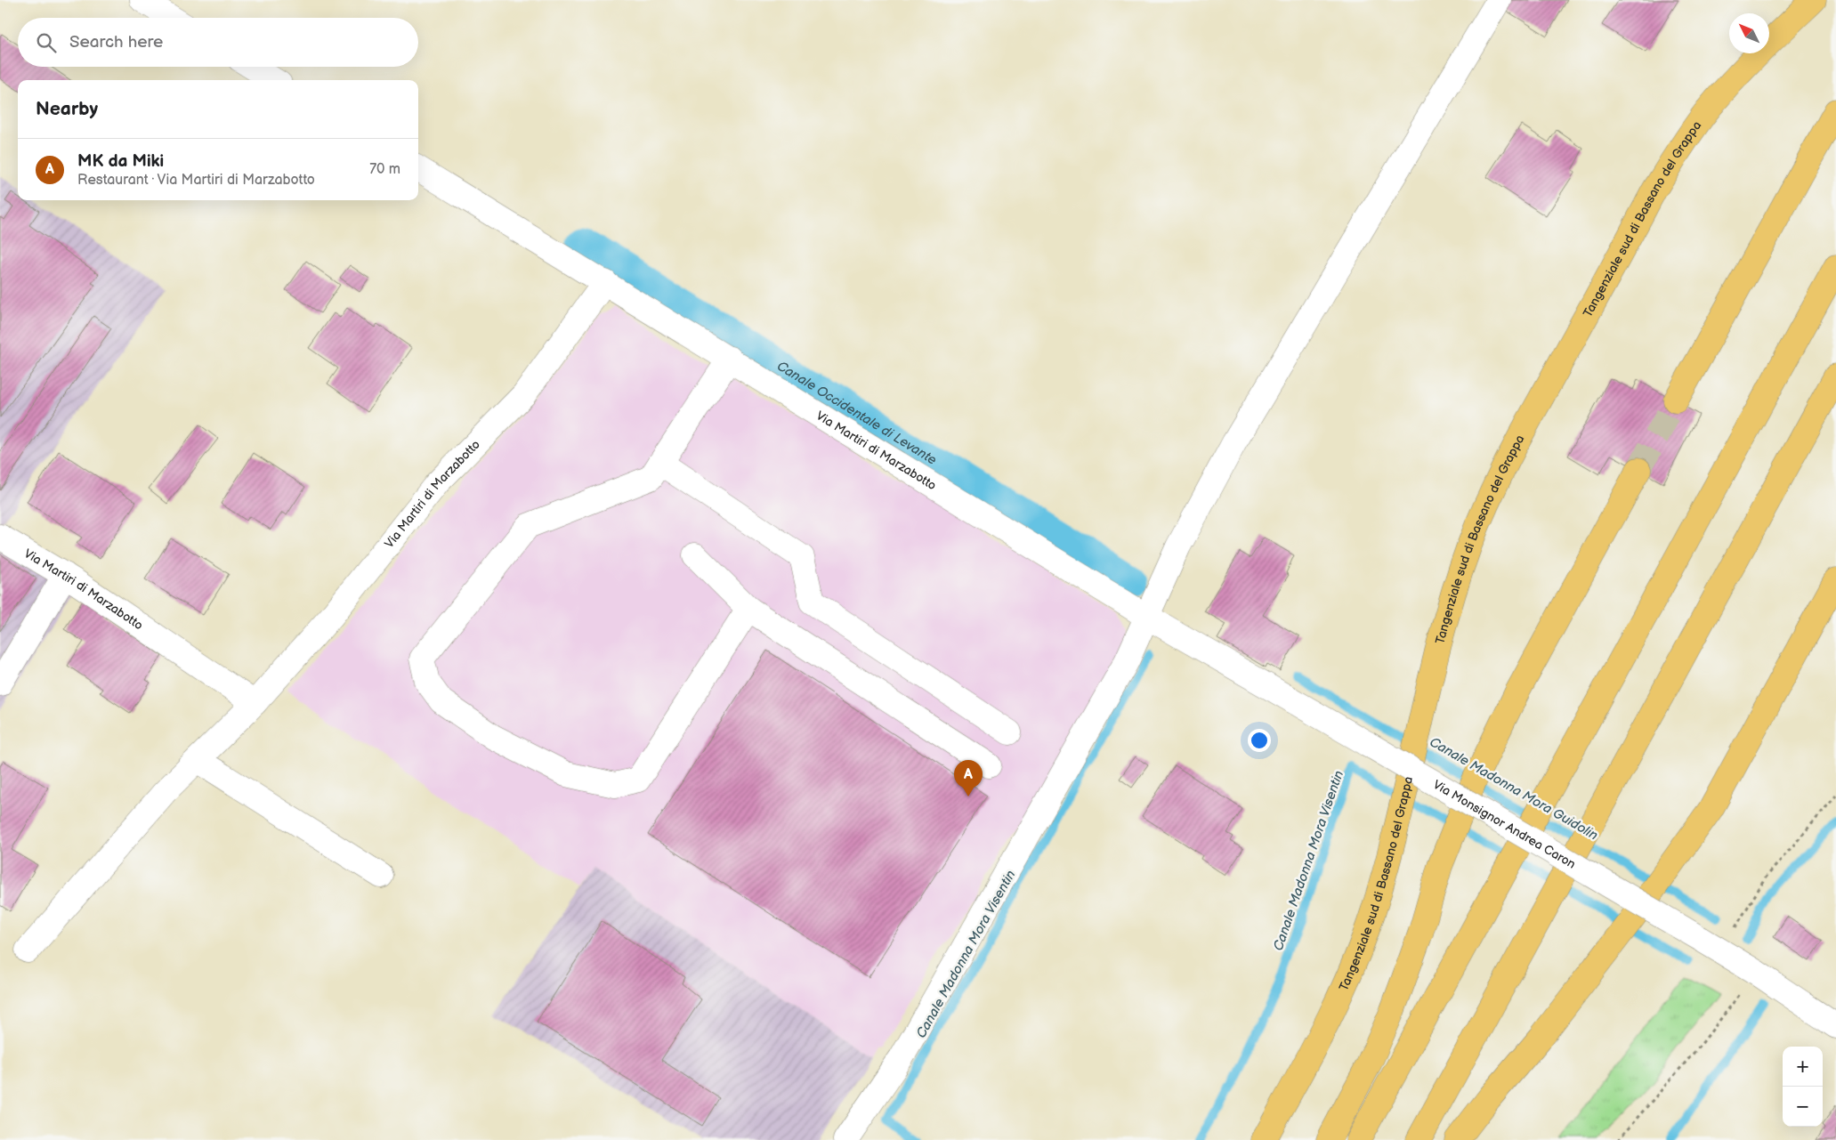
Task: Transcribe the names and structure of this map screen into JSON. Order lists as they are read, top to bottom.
{
  "streets": {
    "highway": ["Tangenziale sud di Bassano del Grappa"],
    "street": ["Via Martiri di Marzabotto", "Via Monsignor Andrea Caron"]
  },
  "crossings": [
    ["Via Martiri di Marzabotto", "Via Monsignor Andrea Caron"]
  ],
  "water": ["Canale Occidentale di Levante", "Canale Madonna Mora Guidolin", "Canale Madonna Mora Visentin"],
  "north": "top left",
  "page": {
    "search": "Search here",
    "heading": "Nearby",
    "list": [
      {
        "mark": "A",
        "name": "MK da Miki",
        "note": "Restaurant · Via Martiri di Marzabotto",
        "value": "70 m"
      }
    ],
    "pins": "A",
    "map_buttons": ["+", "−"]
  }
}
